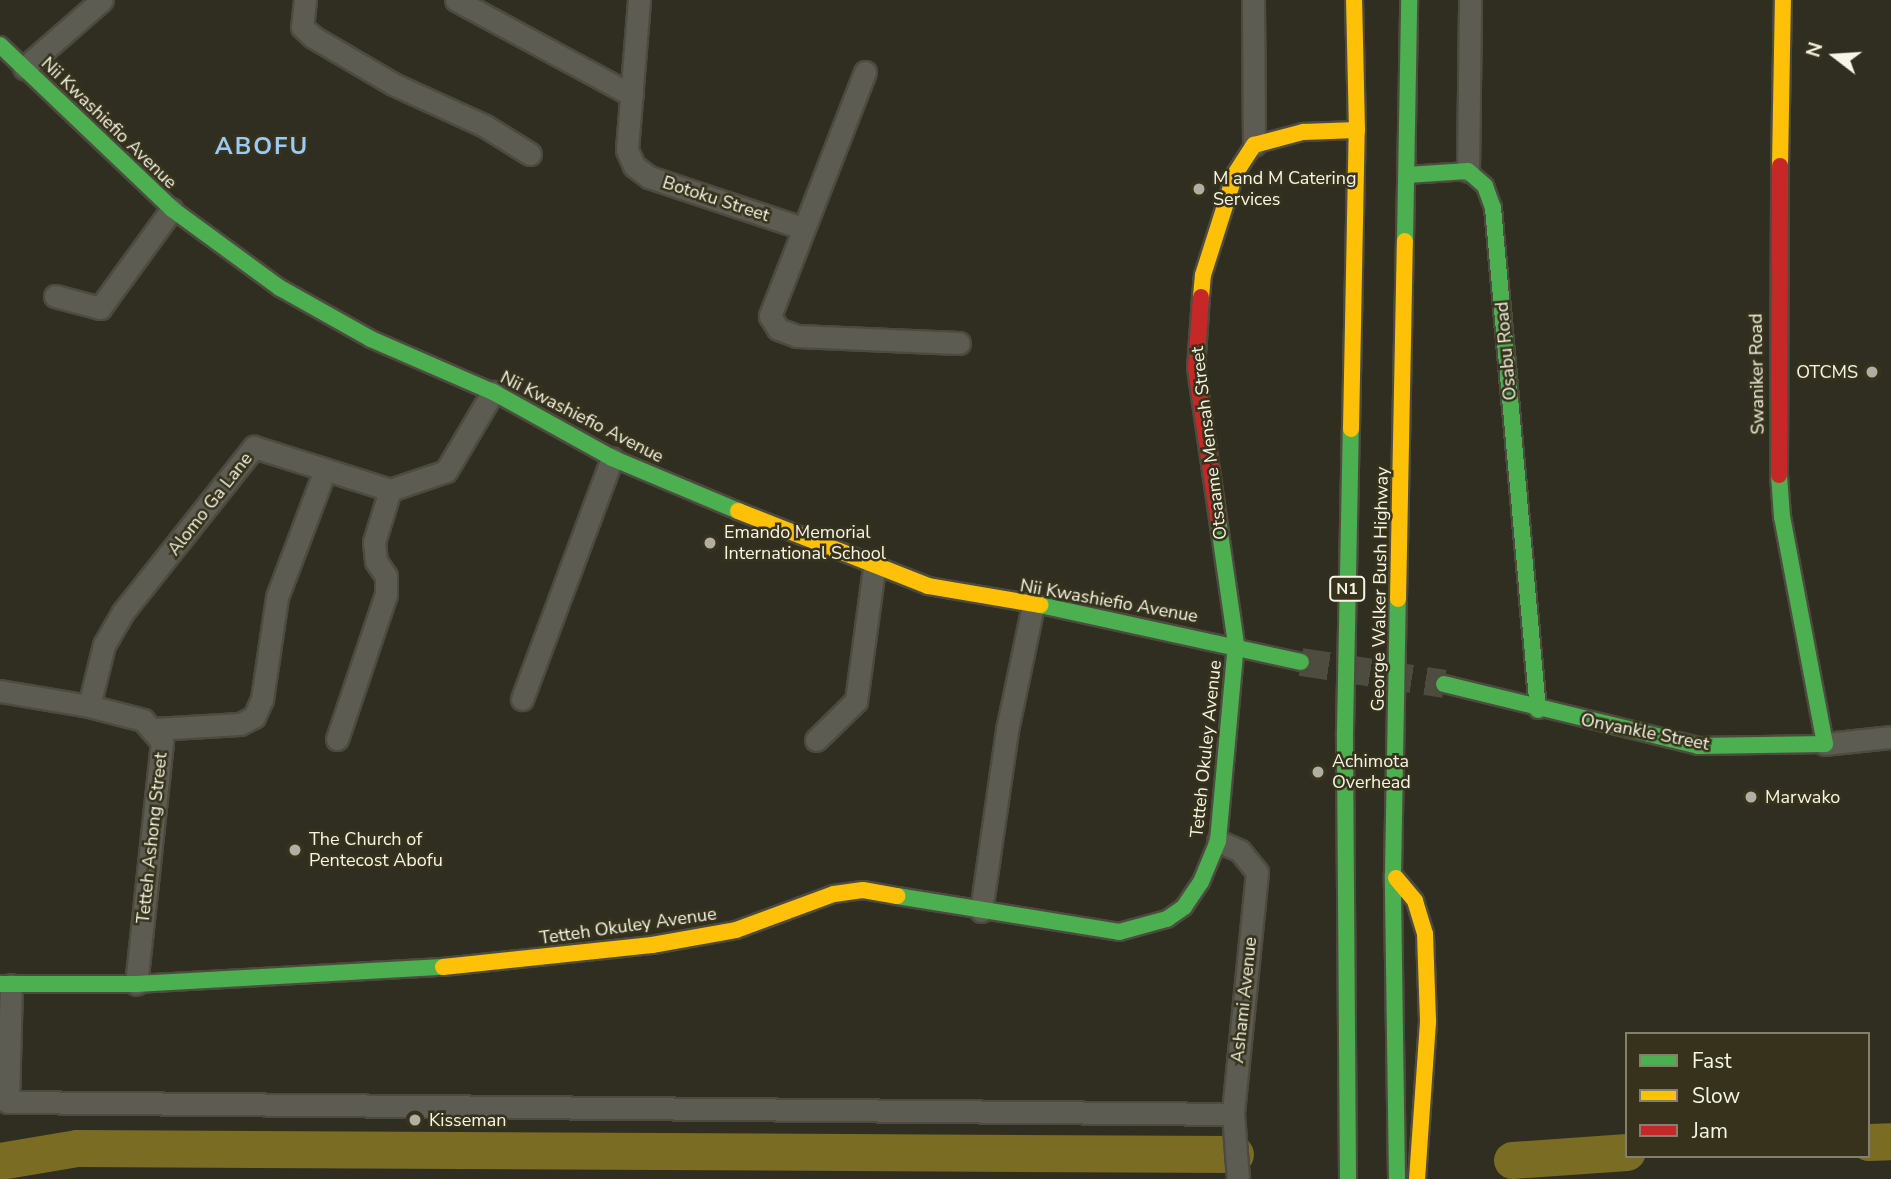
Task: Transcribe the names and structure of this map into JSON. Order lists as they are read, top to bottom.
{
  "streets": {
    "main road": [
      "Nii Kwashiefio Avenue",
      "Osabu Road",
      "Swaniker Road",
      "Otsaame Mensah Street",
      "N1",
      "George Walker Bush Highway",
      "Onyankle Street",
      "Tetteh Okuley Avenue"
    ],
    "street": [
      "Botoku Street",
      "Alomo Ga Lane",
      "Tetteh Ashong Street",
      "Ashami Avenue"
    ]
  },
  "crossings": [
    ["Nii Kwashiefio Avenue", "Otsaame Mensah Street"],
    ["Nii Kwashiefio Avenue", "Tetteh Okuley Avenue"],
    ["Osabu Road", "Onyankle Street"],
    ["Swaniker Road", "Onyankle Street"],
    ["Otsaame Mensah Street", "Tetteh Okuley Avenue"],
    ["Alomo Ga Lane", "Tetteh Ashong Street"],
    ["Tetteh Okuley Avenue", "Tetteh Ashong Street"],
    ["Tetteh Okuley Avenue", "Ashami Avenue"]
  ],
  "districts": ["ABOFU"],
  "places": [
    "M and M Catering Services",
    "OTCMS",
    "Emando Memorial International School",
    "Achimota Overhead",
    "Marwako",
    "The Church of Pentecost Abofu",
    "Kisseman"
  ],
  "legend": ["Fast", "Slow", "Jam"],
  "north": "left"
}
